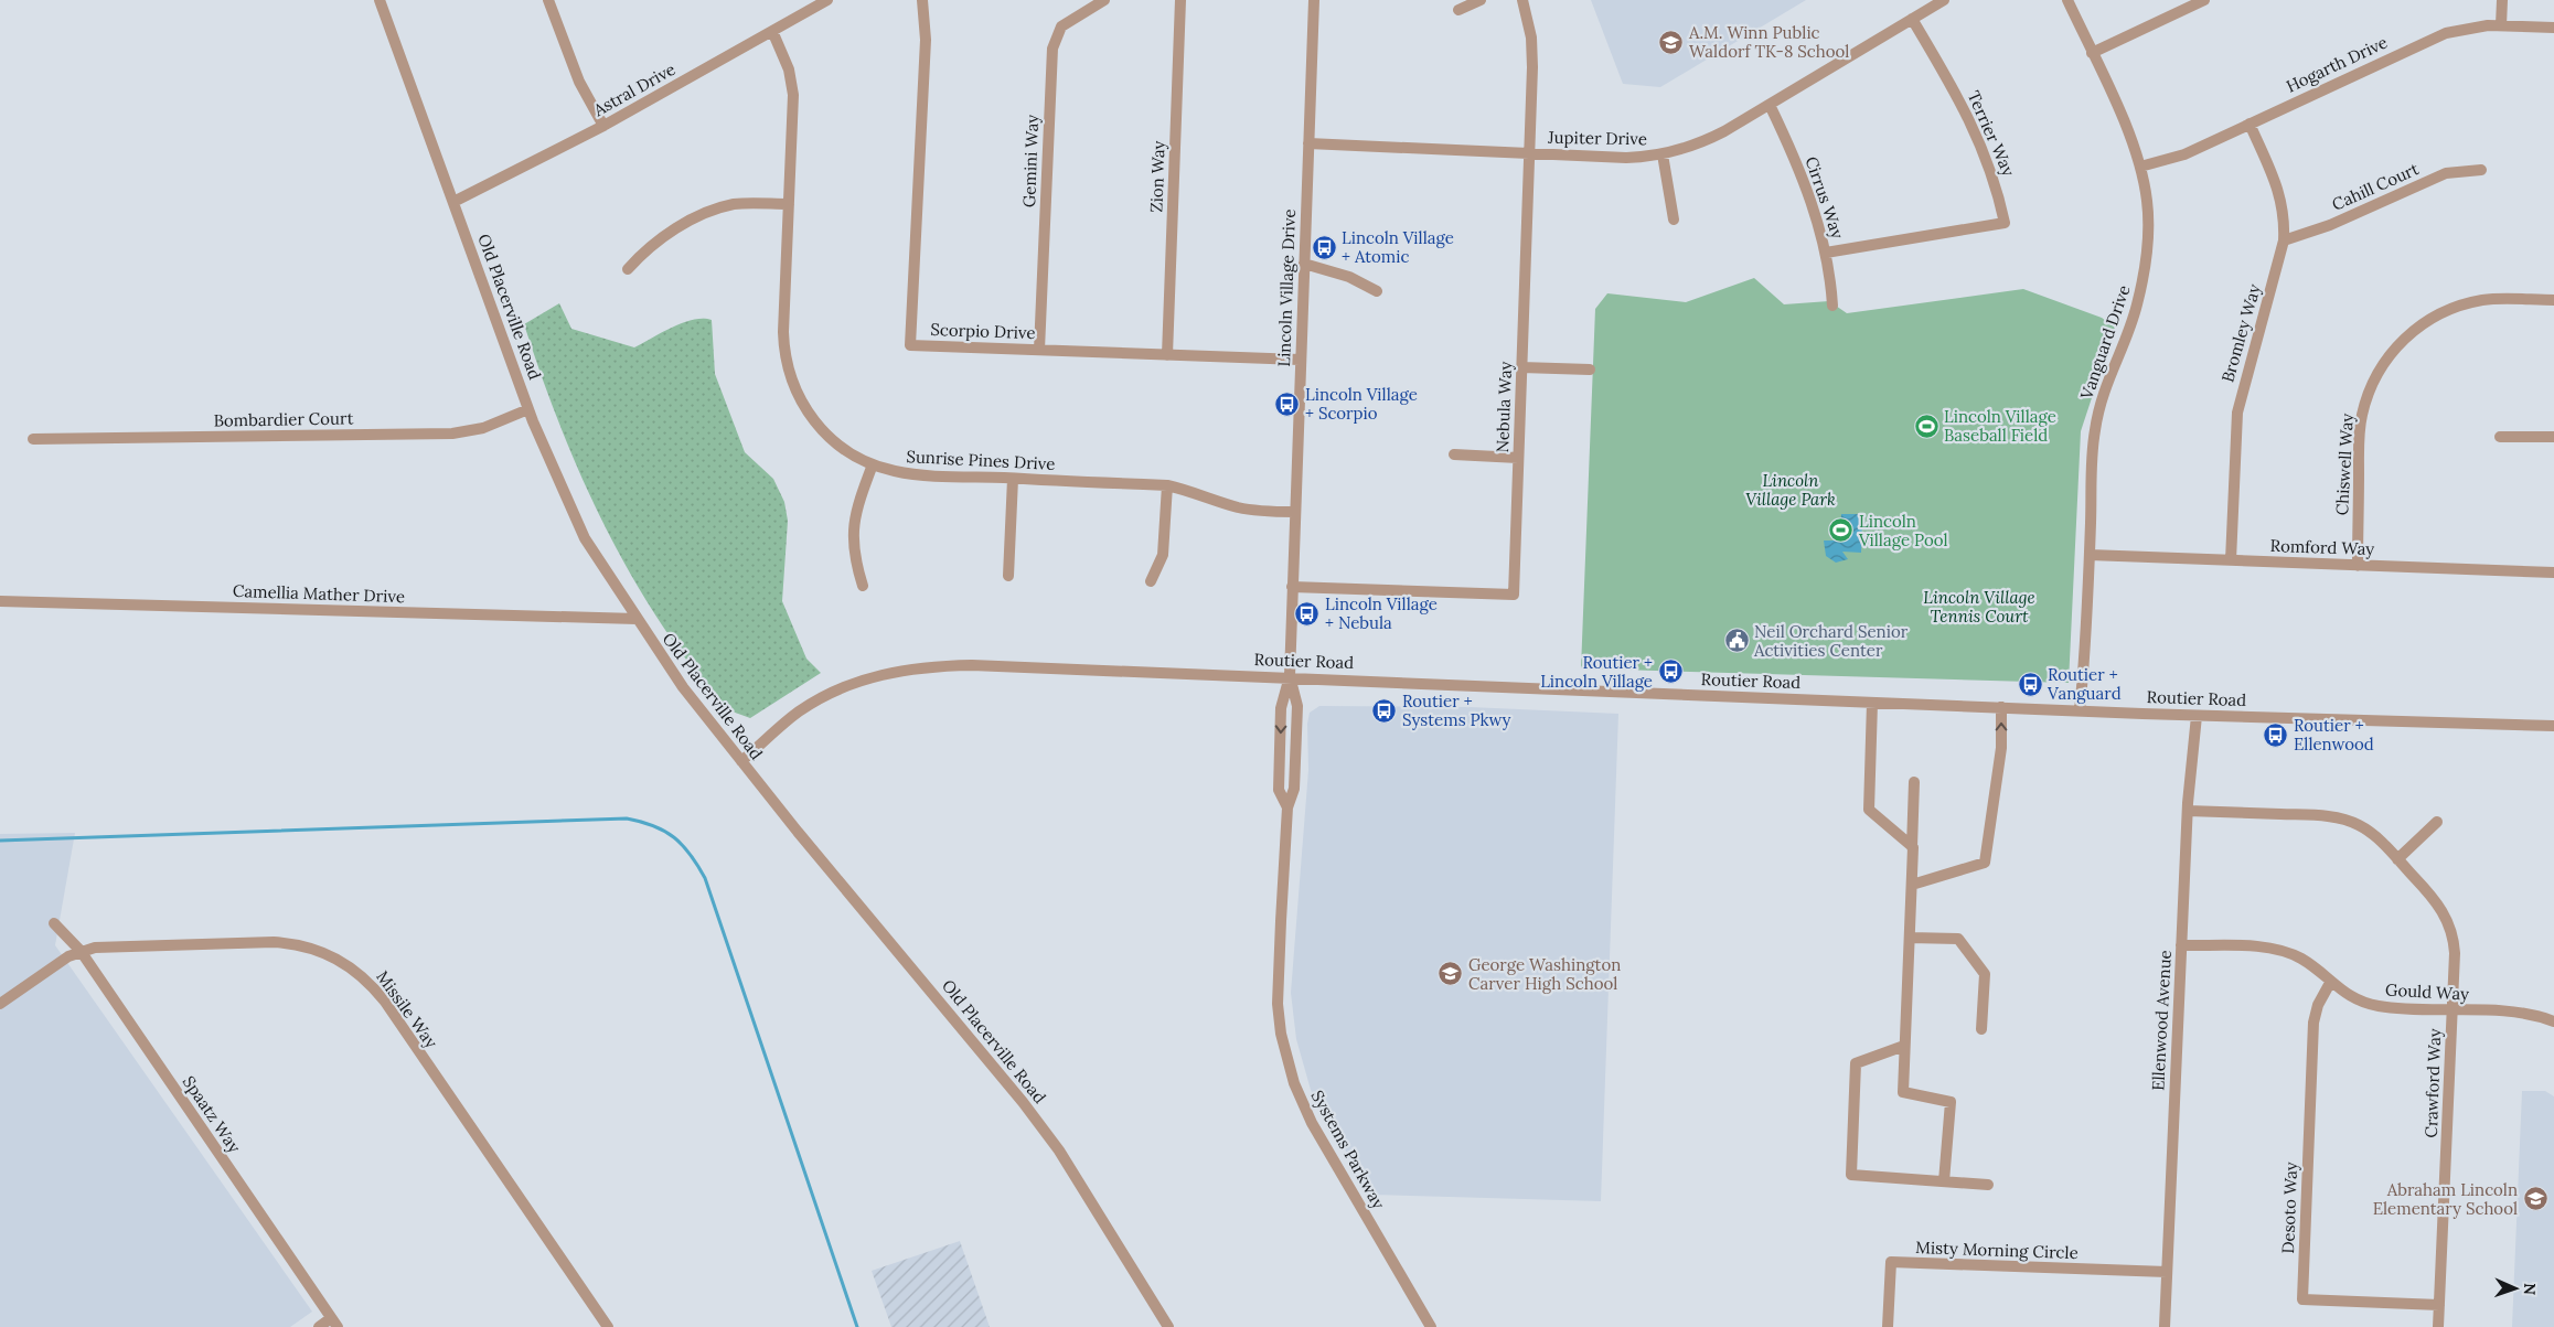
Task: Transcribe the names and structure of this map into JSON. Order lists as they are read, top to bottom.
{
  "streets": {
    "street": [
      "Hogarth Drive",
      "Astral Drive",
      "Terrier Way",
      "Jupiter Drive",
      "Gemini Way",
      "Zion Way",
      "Cahill Court",
      "Cirrus Way",
      "Lincoln Village Drive",
      "Old Placerville Road",
      "Scorpio Drive",
      "Bromley Way",
      "Vanguard Drive",
      "Nebula Way",
      "Bombardier Court",
      "Sunrise Pines Drive",
      "Chiswell Way",
      "Romford Way",
      "Camellia Mather Drive",
      "Routier Road",
      "Gould Way",
      "Missile Way",
      "Ellenwood Avenue",
      "Crawford Way",
      "Spaatz Way",
      "Systems Parkway",
      "Desoto Way",
      "Misty Morning Circle"
    ]
  },
  "crossings": [
    ["Hogarth Drive", "Bromley Way"],
    ["Hogarth Drive", "Vanguard Drive"],
    ["Astral Drive", "Old Placerville Road"],
    ["Astral Drive", "Sunrise Pines Drive"],
    ["Terrier Way", "Jupiter Drive"],
    ["Terrier Way", "Cirrus Way"],
    ["Jupiter Drive", "Cirrus Way"],
    ["Jupiter Drive", "Lincoln Village Drive"],
    ["Jupiter Drive", "Nebula Way"],
    ["Gemini Way", "Scorpio Drive"],
    ["Zion Way", "Scorpio Drive"],
    ["Cahill Court", "Bromley Way"],
    ["Lincoln Village Drive", "Scorpio Drive"],
    ["Lincoln Village Drive", "Nebula Way"],
    ["Lincoln Village Drive", "Sunrise Pines Drive"],
    ["Lincoln Village Drive", "Routier Road"],
    ["Lincoln Village Drive", "Systems Parkway"],
    ["Old Placerville Road", "Bombardier Court"],
    ["Old Placerville Road", "Camellia Mather Drive"],
    ["Old Placerville Road", "Routier Road"],
    ["Bromley Way", "Romford Way"],
    ["Vanguard Drive", "Romford Way"],
    ["Vanguard Drive", "Routier Road"],
    ["Chiswell Way", "Romford Way"],
    ["Routier Road", "Ellenwood Avenue"],
    ["Routier Road", "Systems Parkway"],
    ["Gould Way", "Ellenwood Avenue"],
    ["Gould Way", "Crawford Way"],
    ["Gould Way", "Desoto Way"],
    ["Missile Way", "Spaatz Way"],
    ["Ellenwood Avenue", "Crawford Way"],
    ["Ellenwood Avenue", "Misty Morning Circle"],
    ["Crawford Way", "Desoto Way"]
  ],
  "parks": ["Lincoln Village Park", "Lincoln Village Tennis Court"],
  "places": {
    "school or university": ["A.M. Winn Public Waldorf TK-8 School", "George Washington Carver High School", "Abraham Lincoln Elementary School"],
    "bus stop": [
      "Lincoln Village + Atomic",
      "Lincoln Village + Scorpio",
      "Lincoln Village + Nebula",
      "Routier + Lincoln Village",
      "Routier + Vanguard",
      "Routier + Systems Pkwy",
      "Routier + Ellenwood"
    ],
    "sports": ["Lincoln Village Baseball Field", "Lincoln Village Pool"],
    "public building": ["Neil Orchard Senior Activities Center"]
  },
  "north": "right"
}
